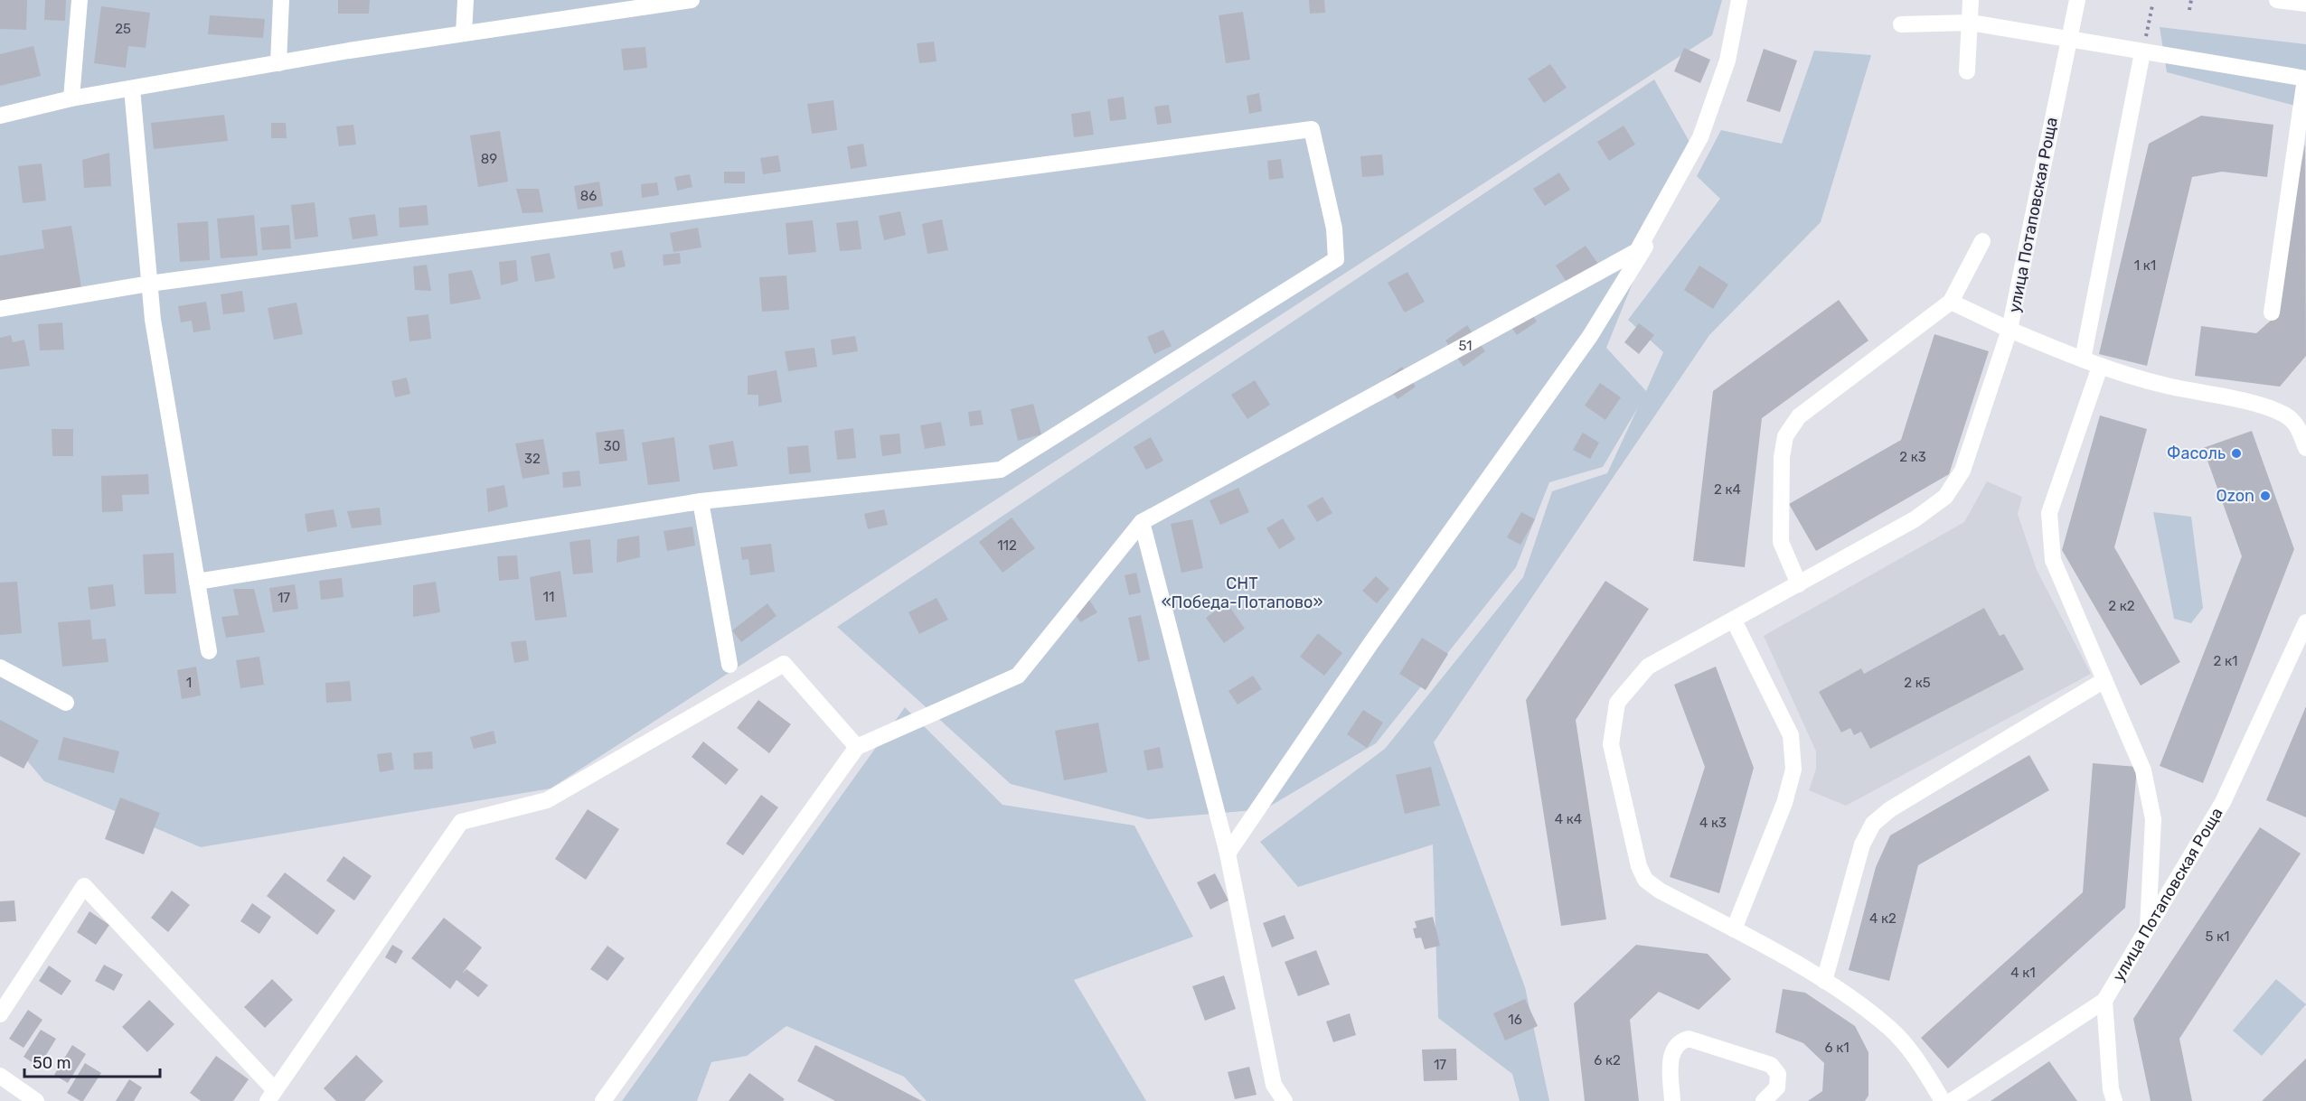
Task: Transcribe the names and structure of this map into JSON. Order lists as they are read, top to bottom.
{
  "streets": {
    "street": ["улица Потаповская Роща"]
  },
  "parks": ["СНТ «Победа-Потапово»"],
  "places": ["Фасоль", "Ozon"],
  "house_numbers": [
    "25",
    "89",
    "86",
    "1 к1",
    "51",
    "30",
    "2 к3",
    "32",
    "2 к4",
    "112",
    "11",
    "17",
    "2 к2",
    "2 к1",
    "1",
    "2 к5",
    "4 к4",
    "4 к3",
    "4 к2",
    "5 к1",
    "4 к1",
    "16",
    "6 к1",
    "6 к2",
    "17"
  ],
  "scale_bar": "50 m"
}
